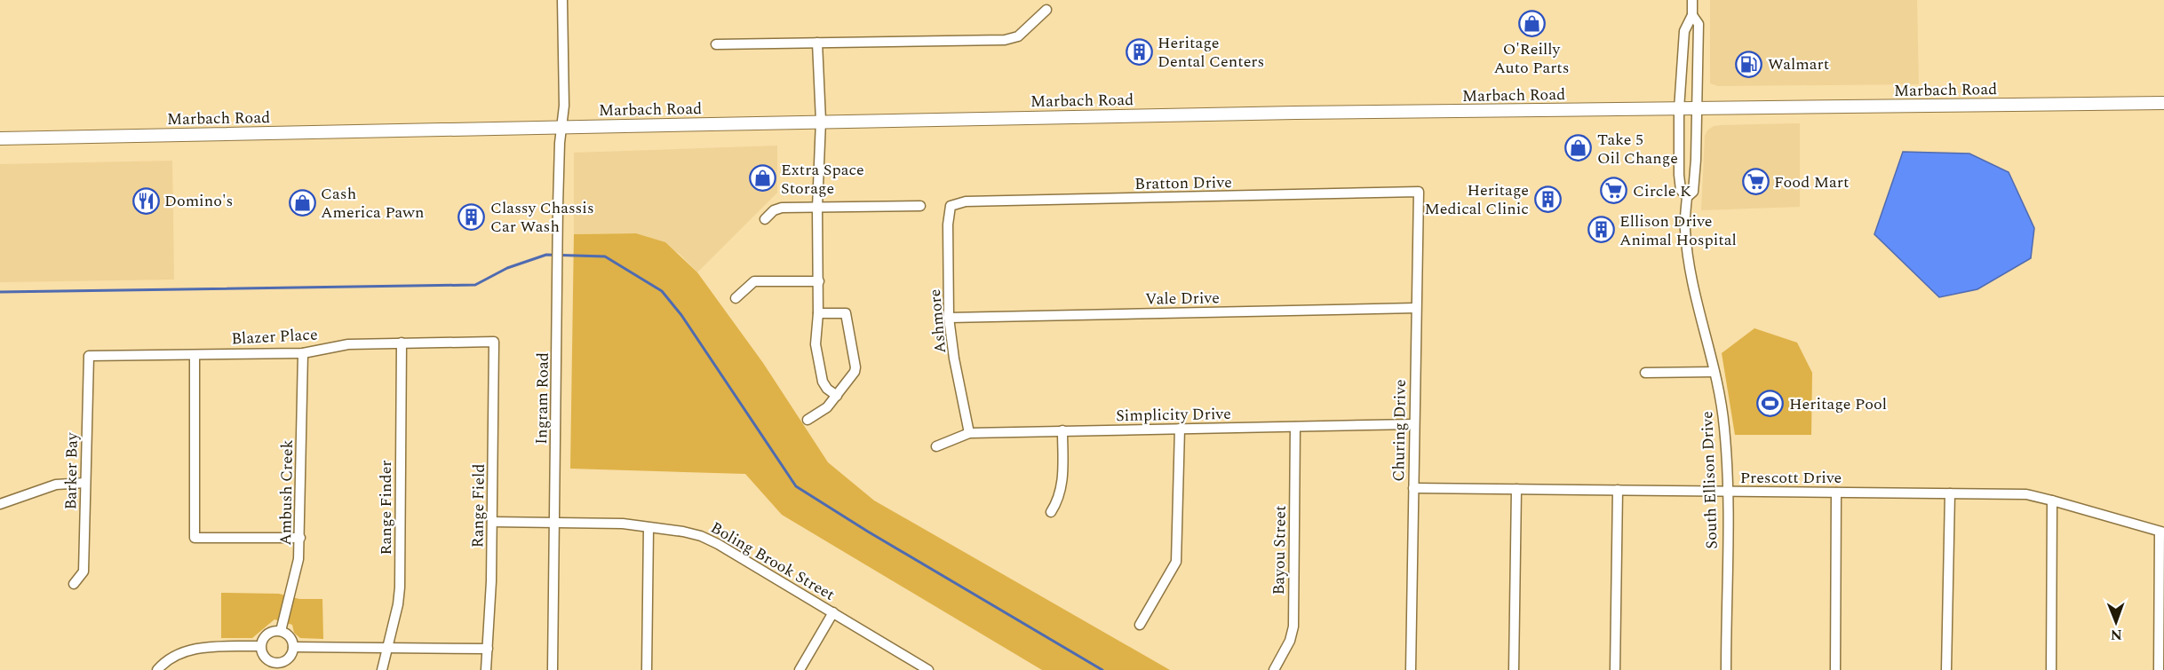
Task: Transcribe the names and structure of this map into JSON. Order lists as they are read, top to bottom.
{
  "streets": {
    "main road": ["Marbach Road"],
    "street": [
      "Bratton Drive",
      "Vale Drive",
      "Ashmore",
      "Blazer Place",
      "Ingram Road",
      "Simplicity Drive",
      "Churing Drive",
      "Barker Bay",
      "Prescott Drive",
      "South Ellison Drive",
      "Ambush Creek",
      "Range Field",
      "Range Finder",
      "Bayou Street",
      "Boling Brook Street"
    ]
  },
  "crossings": [
    ["Marbach Road", "Ingram Road"],
    ["Marbach Road", "South Ellison Drive"],
    ["Bratton Drive", "Ashmore"],
    ["Bratton Drive", "Churing Drive"],
    ["Vale Drive", "Ashmore"],
    ["Vale Drive", "Churing Drive"],
    ["Ashmore", "Simplicity Drive"],
    ["Blazer Place", "Barker Bay"],
    ["Blazer Place", "Ambush Creek"],
    ["Blazer Place", "Range Field"],
    ["Blazer Place", "Range Finder"],
    ["Ingram Road", "Boling Brook Street"],
    ["Simplicity Drive", "Churing Drive"],
    ["Simplicity Drive", "Bayou Street"],
    ["Churing Drive", "Prescott Drive"],
    ["Prescott Drive", "South Ellison Drive"],
    ["Range Field", "Boling Brook Street"]
  ],
  "places": {
    "shop": [
      "O'Reilly Auto Parts",
      "Take 5 Oil Change",
      "Extra Space Storage",
      "Cash America Pawn"
    ],
    "building": [
      "Heritage Dental Centers",
      "Heritage Medical Clinic",
      "Classy Chassis Car Wash",
      "Ellison Drive Animal Hospital"
    ],
    "fuel station": ["Walmart"],
    "supermarket": ["Food Mart", "Circle K"],
    "restaurant": ["Domino's"],
    "sports": ["Heritage Pool"]
  },
  "north": "bottom"
}
